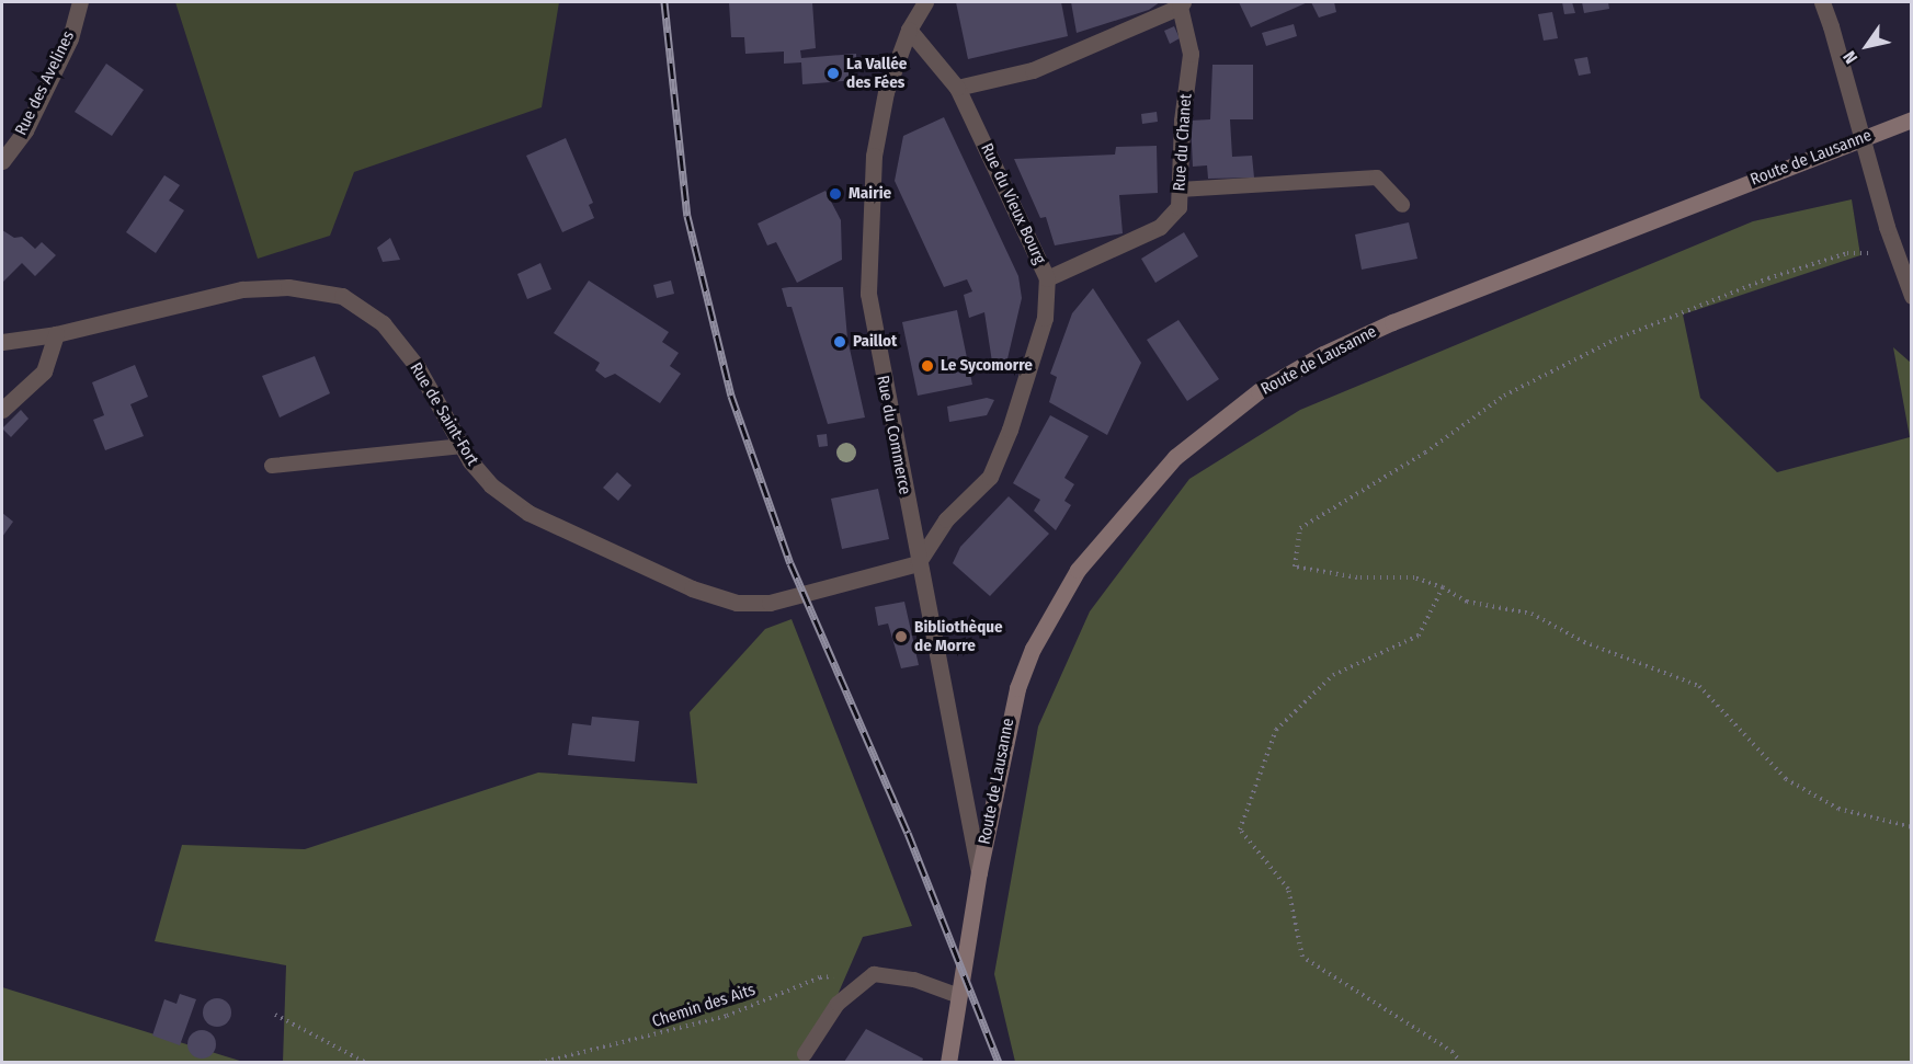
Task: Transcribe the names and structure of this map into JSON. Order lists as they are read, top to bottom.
{
  "streets": {
    "main road": ["Route de Lausanne"],
    "street": [
      "Rue des Avelines",
      "Rue du Chanet",
      "Rue du Vieux Bourg",
      "Rue de Saint-Fort",
      "Rue du Commerce"
    ],
    "path": ["Chemin des Aits"]
  },
  "crossings": [
    ["Rue du Chanet", "Rue du Vieux Bourg"],
    ["Route de Lausanne", "Rue du Commerce"],
    ["Rue du Vieux Bourg", "Rue de Saint-Fort"],
    ["Rue du Vieux Bourg", "Rue du Commerce"],
    ["Rue de Saint-Fort", "Rue du Commerce"]
  ],
  "places": [
    "La Vallée des Fées",
    "Mairie",
    "Paillot",
    "Le Sycomorre",
    "Bibliothèque de Morre"
  ],
  "north": "bottom left"
}
